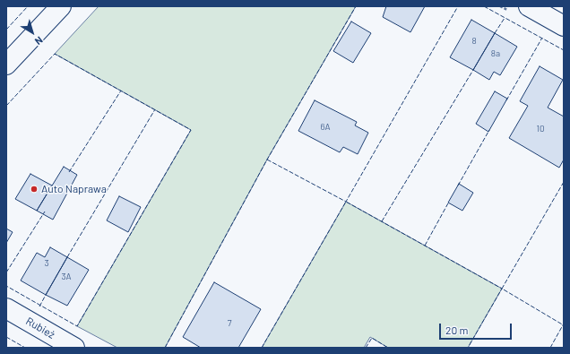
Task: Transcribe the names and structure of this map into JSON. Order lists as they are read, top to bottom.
{
  "streets": {
    "street": ["Rubież"]
  },
  "places": ["Auto Naprawa"],
  "house_numbers": [
    "8",
    "8a",
    "6A",
    "10",
    "3",
    "3A",
    "7"
  ],
  "scale_bar": "20 m",
  "north": "bottom right"
}
